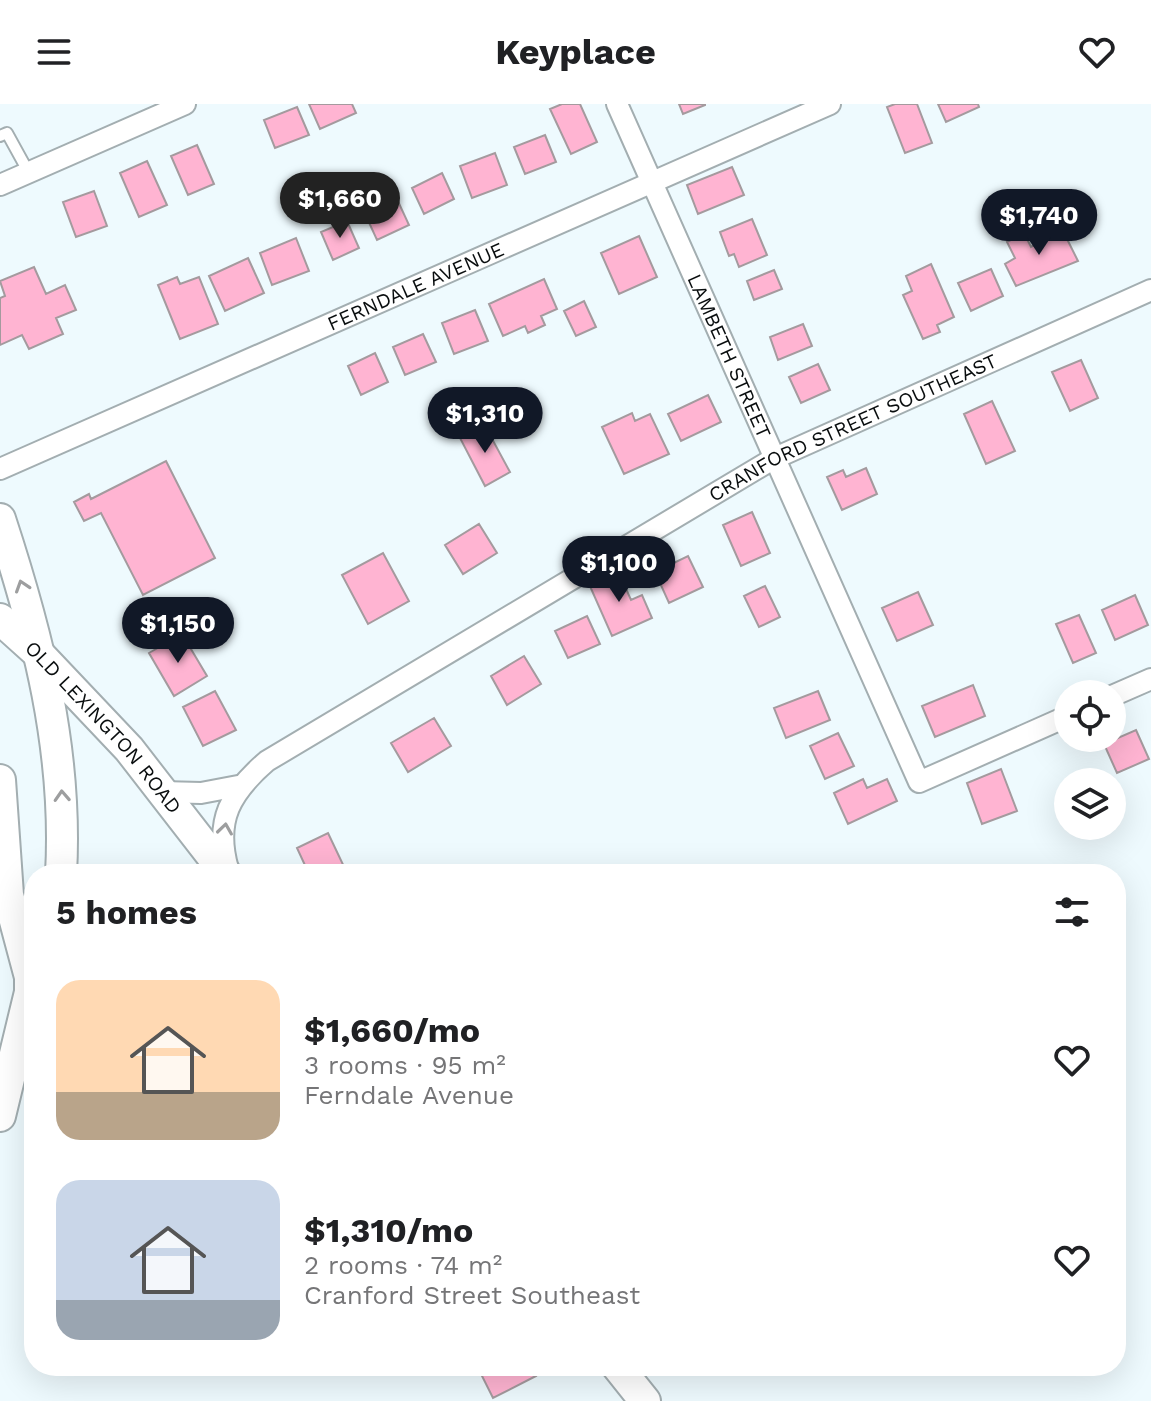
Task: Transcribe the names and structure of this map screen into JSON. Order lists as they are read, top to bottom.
{
  "streets": {
    "main road": ["OLD LEXINGTON ROAD"],
    "street": ["FERNDALE AVENUE", "LAMBETH STREET", "CRANFORD STREET SOUTHEAST"]
  },
  "crossings": [
    ["FERNDALE AVENUE", "LAMBETH STREET"],
    ["LAMBETH STREET", "CRANFORD STREET SOUTHEAST"]
  ],
  "page": {
    "header": "Keyplace",
    "price": [
      "$1,660",
      "$1,740",
      "$1,310",
      "$1,100",
      "$1,150"
    ],
    "heading": "5 homes",
    "list": [
      {
        "name": "$1,660/mo",
        "note": "3 rooms · 95 m² · Ferndale Avenue"
      },
      {
        "name": "$1,310/mo",
        "note": "2 rooms · 74 m² · Cranford Street Southeast"
      }
    ]
  }
}
